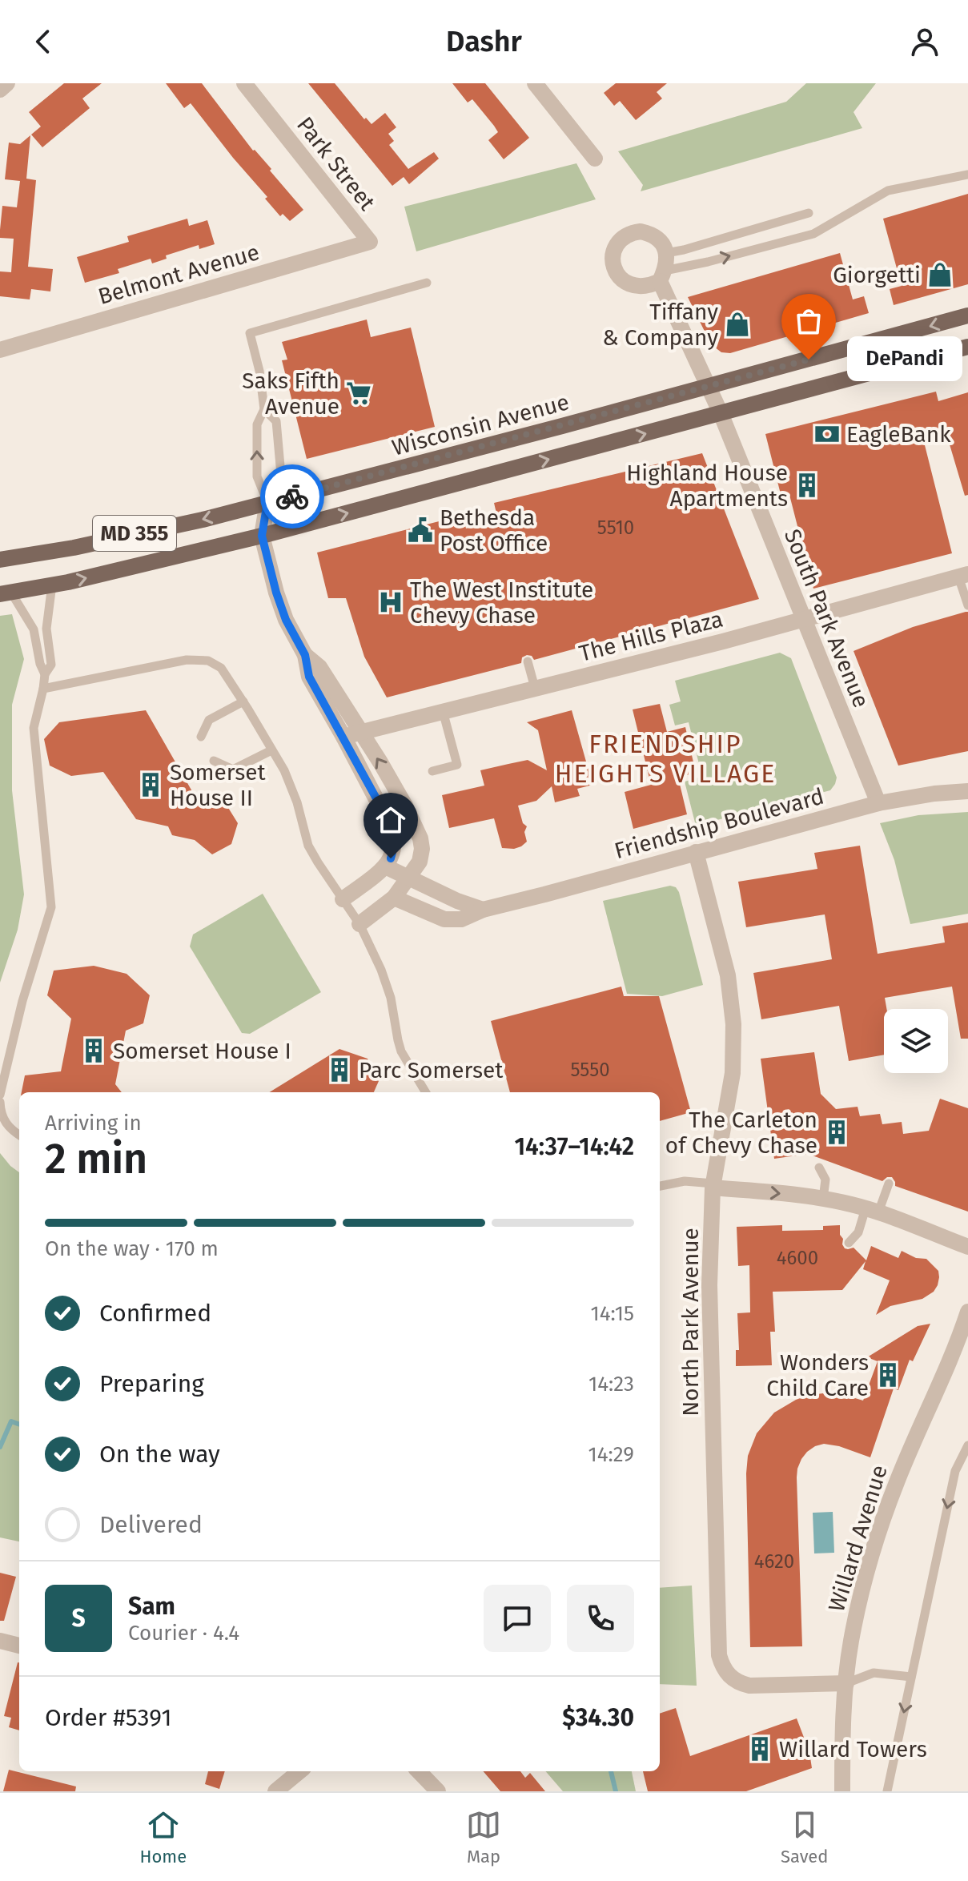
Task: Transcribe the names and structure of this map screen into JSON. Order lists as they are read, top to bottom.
{
  "streets": {
    "main road": ["Wisconsin Avenue", "MD 355"],
    "street": [
      "Park Street",
      "Belmont Avenue",
      "South Park Avenue",
      "The Hills Plaza",
      "Friendship Boulevard",
      "North Park Avenue",
      "Willard Avenue"
    ]
  },
  "crossings": [
    ["Park Street", "Belmont Avenue"],
    ["Wisconsin Avenue", "South Park Avenue"],
    ["MD 355", "South Park Avenue"],
    ["South Park Avenue", "The Hills Plaza"],
    ["South Park Avenue", "Friendship Boulevard"],
    ["Friendship Boulevard", "North Park Avenue"],
    ["North Park Avenue", "Willard Avenue"]
  ],
  "districts": ["FRIENDSHIP HEIGHTS VILLAGE"],
  "places": {
    "shop": ["Giorgetti", "Tiffany & Company"],
    "other": ["DePandi"],
    "supermarket": ["Saks Fifth Avenue"],
    "bank": ["EagleBank"],
    "building": [
      "Highland House Apartments",
      "Somerset House II",
      "Somerset House I",
      "Parc Somerset",
      "The Carleton of Chevy Chase",
      "Wonders Child Care",
      "Willard Towers"
    ],
    "public building": ["Bethesda Post Office"],
    "hospital": ["The West Institute Chevy Chase"]
  },
  "house_numbers": [
    "5510",
    "5550",
    "4600",
    "4620"
  ],
  "page": {
    "header": "Dashr",
    "bubble": "DePandi",
    "heading": ["2 min", "Arriving in", "14:37–14:42"],
    "panel": [
      "Sam",
      "Courier · 4.4",
      "Order #5391",
      "$34.30"
    ],
    "bar": "On the way · 170 m",
    "list": [
      ["Confirmed", "14:15"],
      ["Preparing", "14:23"],
      ["On the way", "14:29"],
      "Delivered"
    ],
    "round": "S",
    "tabs": ["Home", "Map", "Saved"]
  }
}
